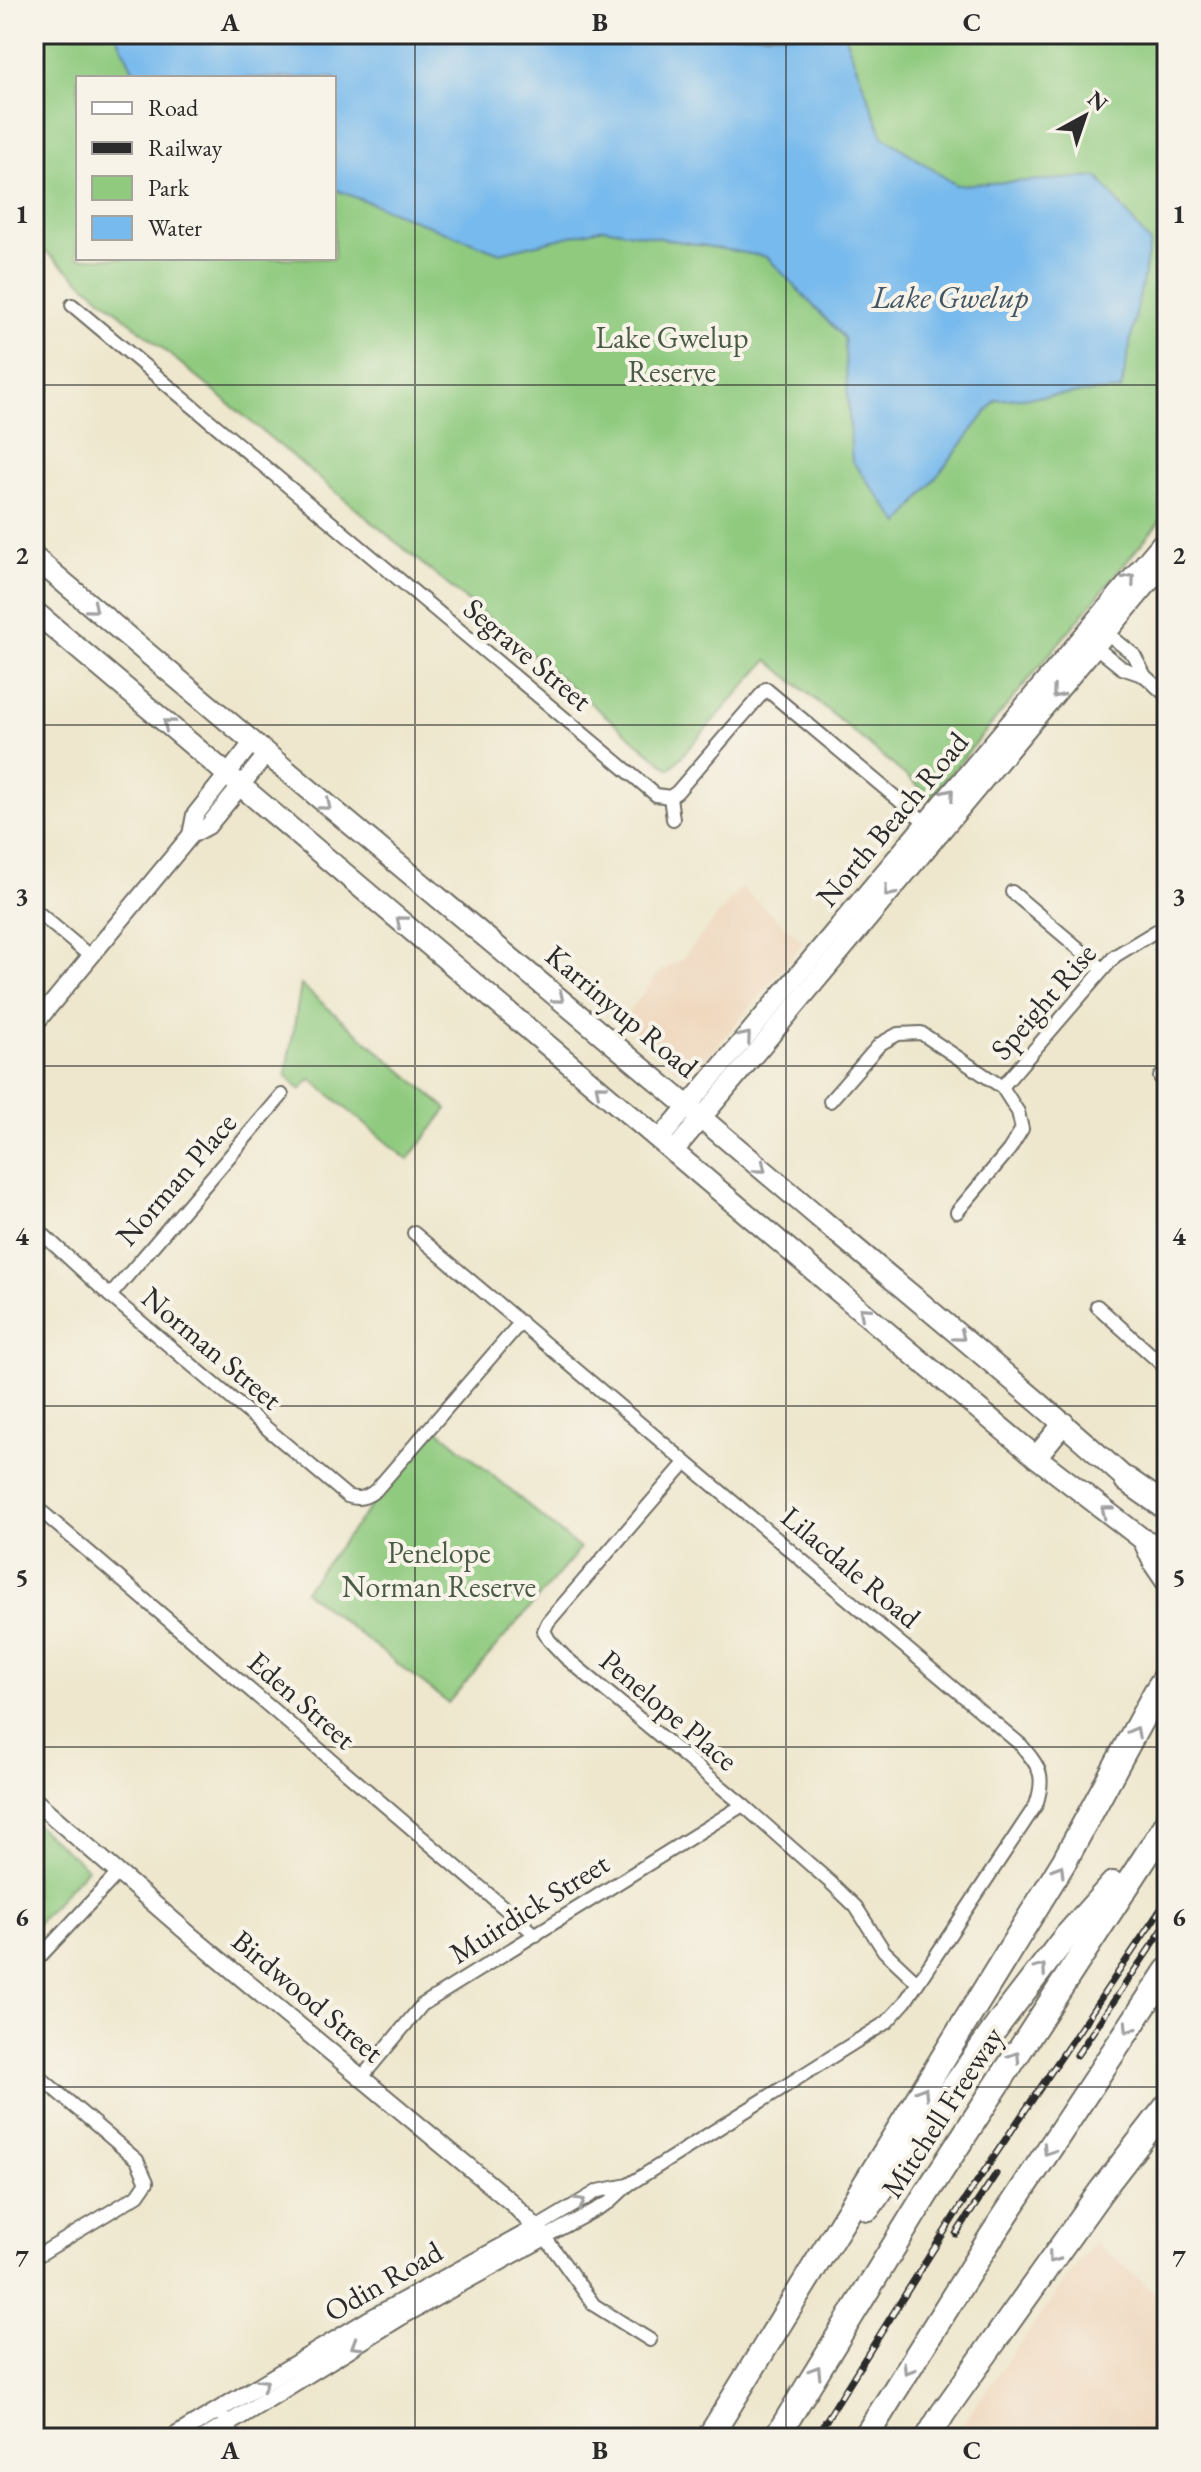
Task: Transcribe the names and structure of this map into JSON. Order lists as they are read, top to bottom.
{
  "streets": {
    "highway": ["Karrinyup Road", "Mitchell Freeway"],
    "main road": ["North Beach Road"],
    "street": [
      "Segrave Street",
      "Speight Rise",
      "Norman Place",
      "Norman Street",
      "Lilacdale Road",
      "Eden Street",
      "Penelope Place",
      "Muirdick Street",
      "Birdwood Street",
      "Odin Road"
    ]
  },
  "crossings": [
    ["North Beach Road", "Karrinyup Road"],
    ["Norman Place", "Norman Street"],
    ["Norman Street", "Lilacdale Road"],
    ["Lilacdale Road", "Penelope Place"],
    ["Lilacdale Road", "Odin Road"],
    ["Eden Street", "Muirdick Street"],
    ["Penelope Place", "Muirdick Street"],
    ["Muirdick Street", "Birdwood Street"],
    ["Birdwood Street", "Odin Road"]
  ],
  "water": ["Lake Gwelup"],
  "parks": ["Lake Gwelup Reserve", "Penelope Norman Reserve"],
  "legend": [
    "Road",
    "Railway",
    "Park",
    "Water"
  ],
  "north": "top right",
  "grid": {
    "columns": ["A", "B", "C"],
    "rows": [
      "1",
      "2",
      "3",
      "4",
      "5",
      "6",
      "7"
    ]
  }
}
